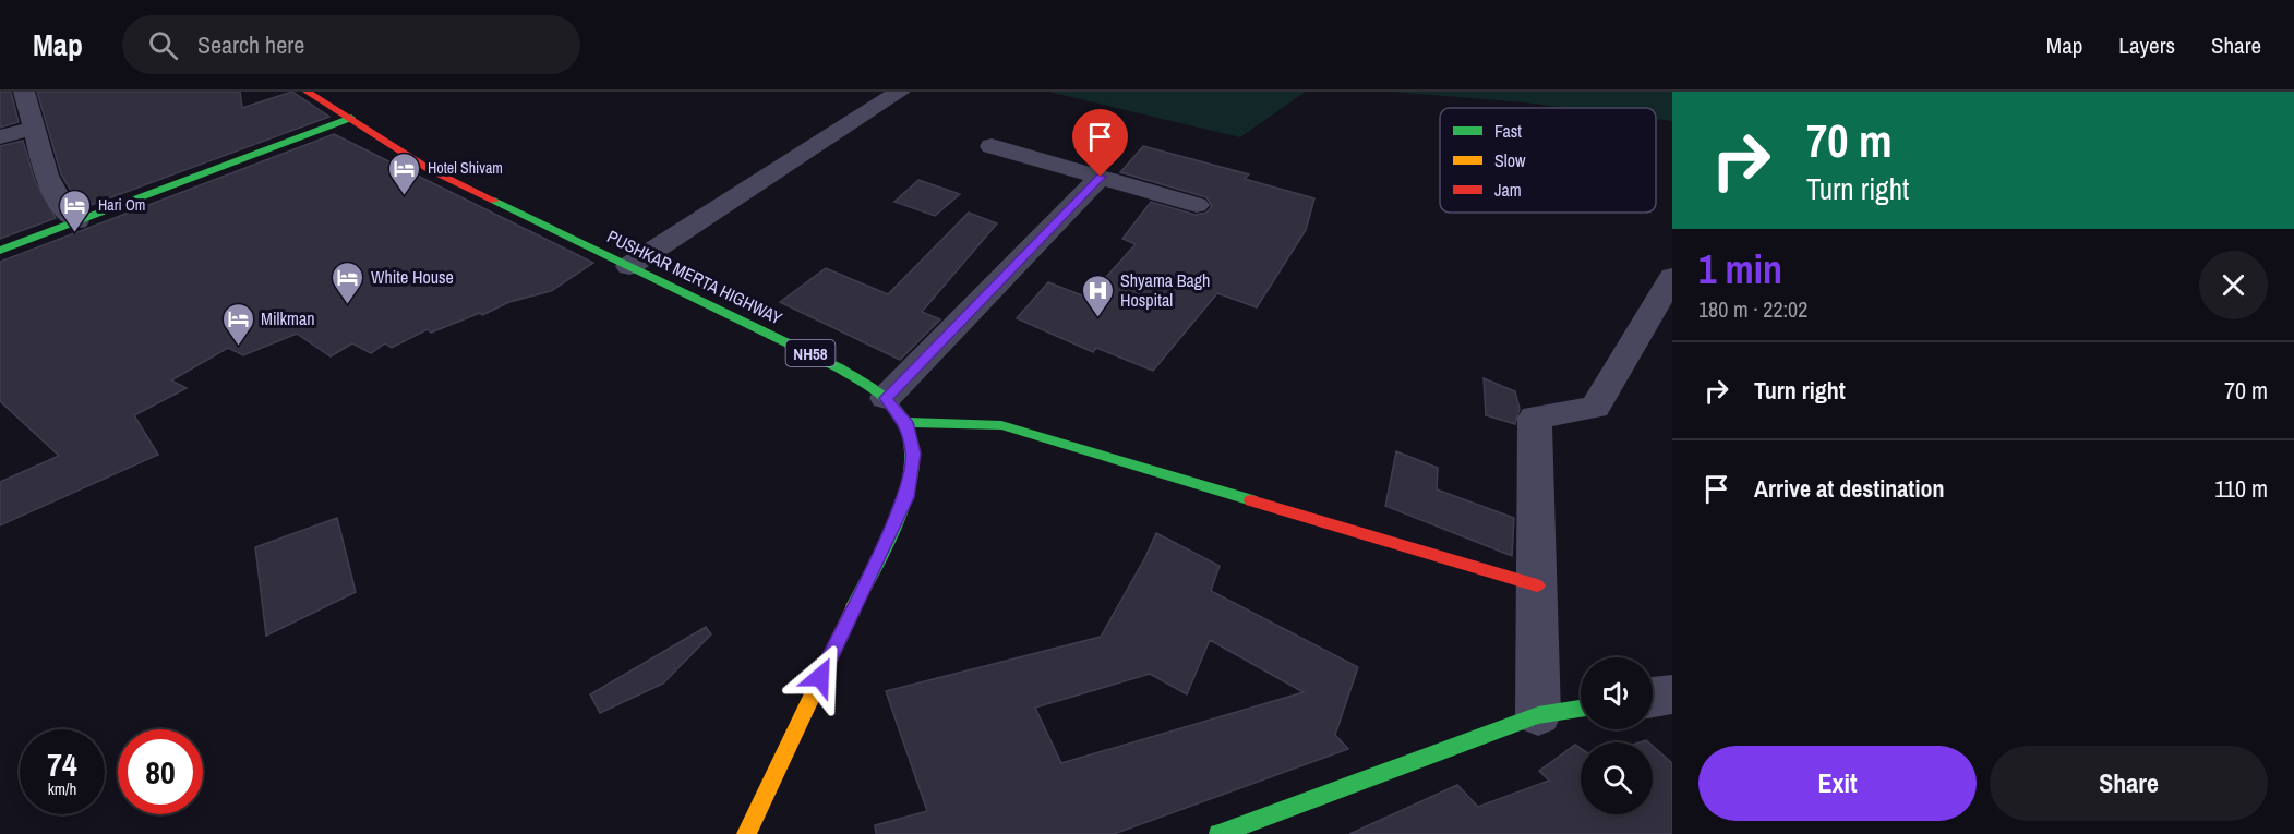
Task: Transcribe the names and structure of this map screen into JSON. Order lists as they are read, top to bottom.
{
  "streets": {
    "main road": ["PUSHKAR MERTA HIGHWAY", "NH58"]
  },
  "places": {
    "hotel": [
      "Hotel Shivam",
      "Hari Om",
      "White House",
      "Milkman"
    ],
    "hospital": ["Shyama Bagh Hospital"]
  },
  "legend": ["Fast", "Slow", "Jam"],
  "page": {
    "header": "Map",
    "search": "Search here",
    "nav": ["Map", "Layers", "Share"],
    "turn": ["70 m", "Turn right"],
    "heading": ["1 min", "180 m · 22:02"],
    "list": [
      {
        "name": "Turn right",
        "value": "70 m"
      },
      {
        "name": "Arrive at destination",
        "value": "110 m"
      }
    ],
    "speed": "74 km/h",
    "limit": "80",
    "buttons": ["Exit", "Share"]
  }
}
